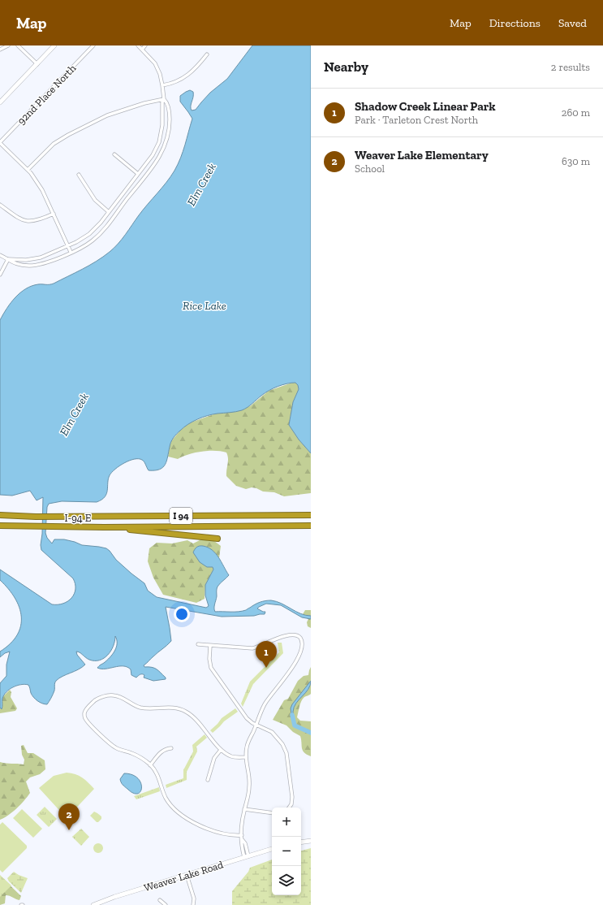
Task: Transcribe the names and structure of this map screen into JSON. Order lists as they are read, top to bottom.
{
  "streets": {
    "highway": ["I 94", "I-94 E"],
    "main road": ["Weaver Lake Road"],
    "street": ["92nd Place North"]
  },
  "crossings": [
    ["I 94", "I-94 E"]
  ],
  "water": ["Elm Creek", "Rice Lake"],
  "page": {
    "header": "Map",
    "nav": ["Map", "Directions", "Saved"],
    "heading": ["Nearby", "2 results"],
    "list": [
      {
        "mark": "1",
        "name": "Shadow Creek Linear Park",
        "note": "Park · Tarleton Crest North",
        "value": "260 m"
      },
      {
        "mark": "2",
        "name": "Weaver Lake Elementary",
        "note": "School",
        "value": "630 m"
      }
    ],
    "pins": ["1", "2"],
    "map_buttons": ["+", "−"]
  }
}
